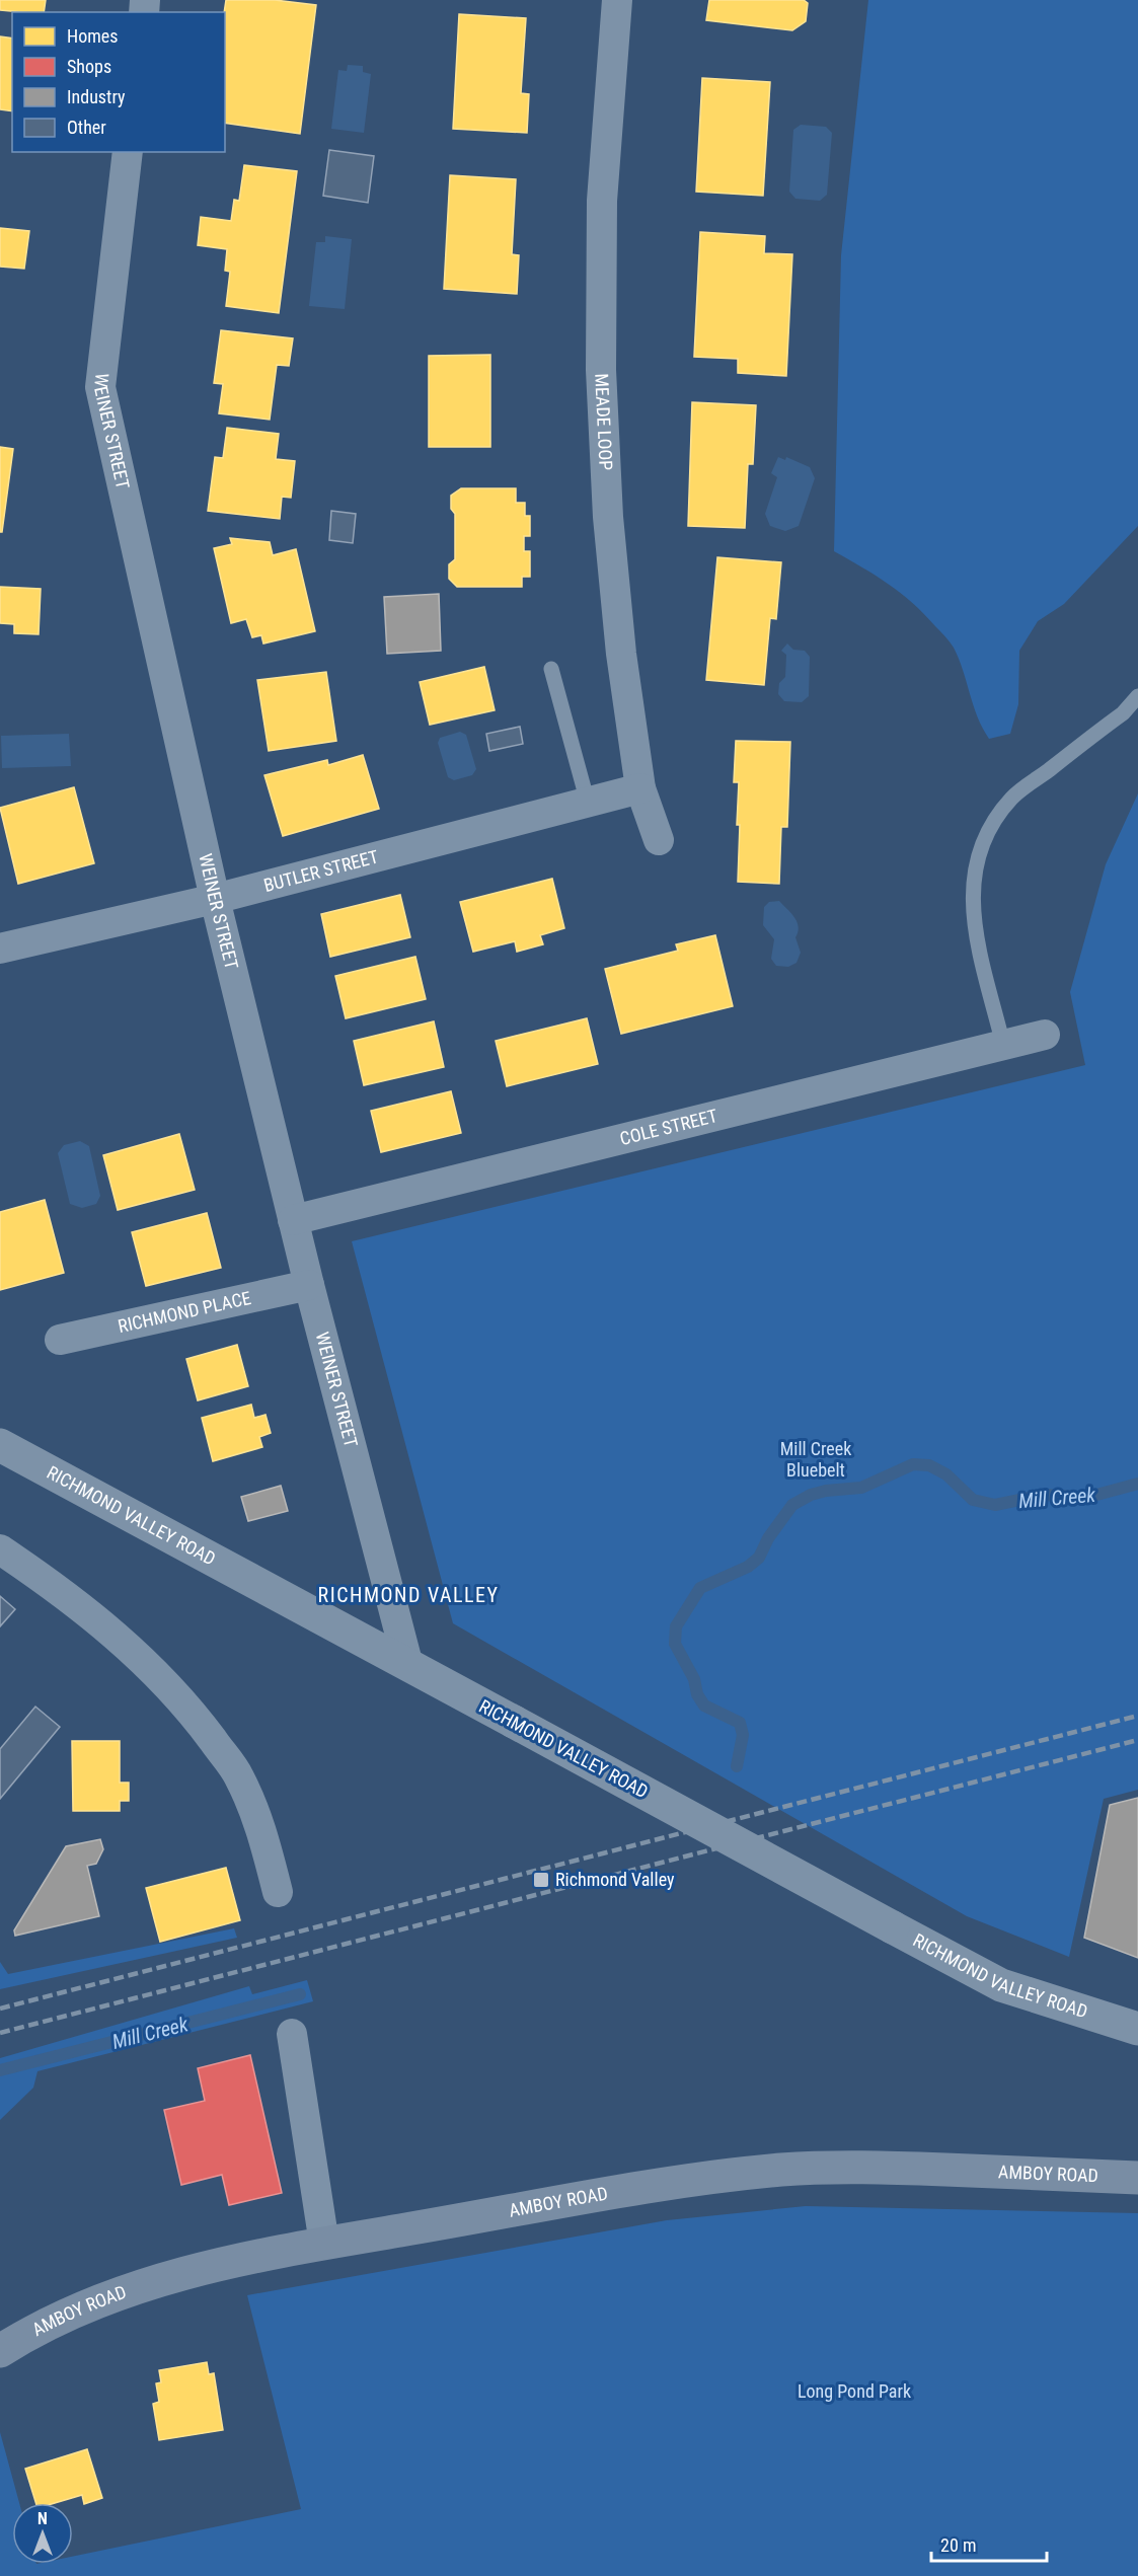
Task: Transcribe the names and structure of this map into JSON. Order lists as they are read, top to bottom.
{
  "streets": {
    "main road": ["AMBOY ROAD"],
    "street": [
      "MEADE LOOP",
      "WEINER STREET",
      "BUTLER STREET",
      "COLE STREET",
      "RICHMOND PLACE",
      "RICHMOND VALLEY ROAD"
    ]
  },
  "crossings": [
    ["MEADE LOOP", "BUTLER STREET"],
    ["WEINER STREET", "BUTLER STREET"],
    ["WEINER STREET", "COLE STREET"],
    ["WEINER STREET", "RICHMOND PLACE"],
    ["WEINER STREET", "RICHMOND VALLEY ROAD"]
  ],
  "districts": ["RICHMOND VALLEY"],
  "water": ["Mill Creek"],
  "parks": ["Mill Creek Bluebelt", "Long Pond Park"],
  "places": {
    "transit": ["Richmond Valley"]
  },
  "legend": [
    "Homes",
    "Shops",
    "Industry",
    "Other"
  ],
  "scale_bar": "20 m",
  "north": "top"
}
